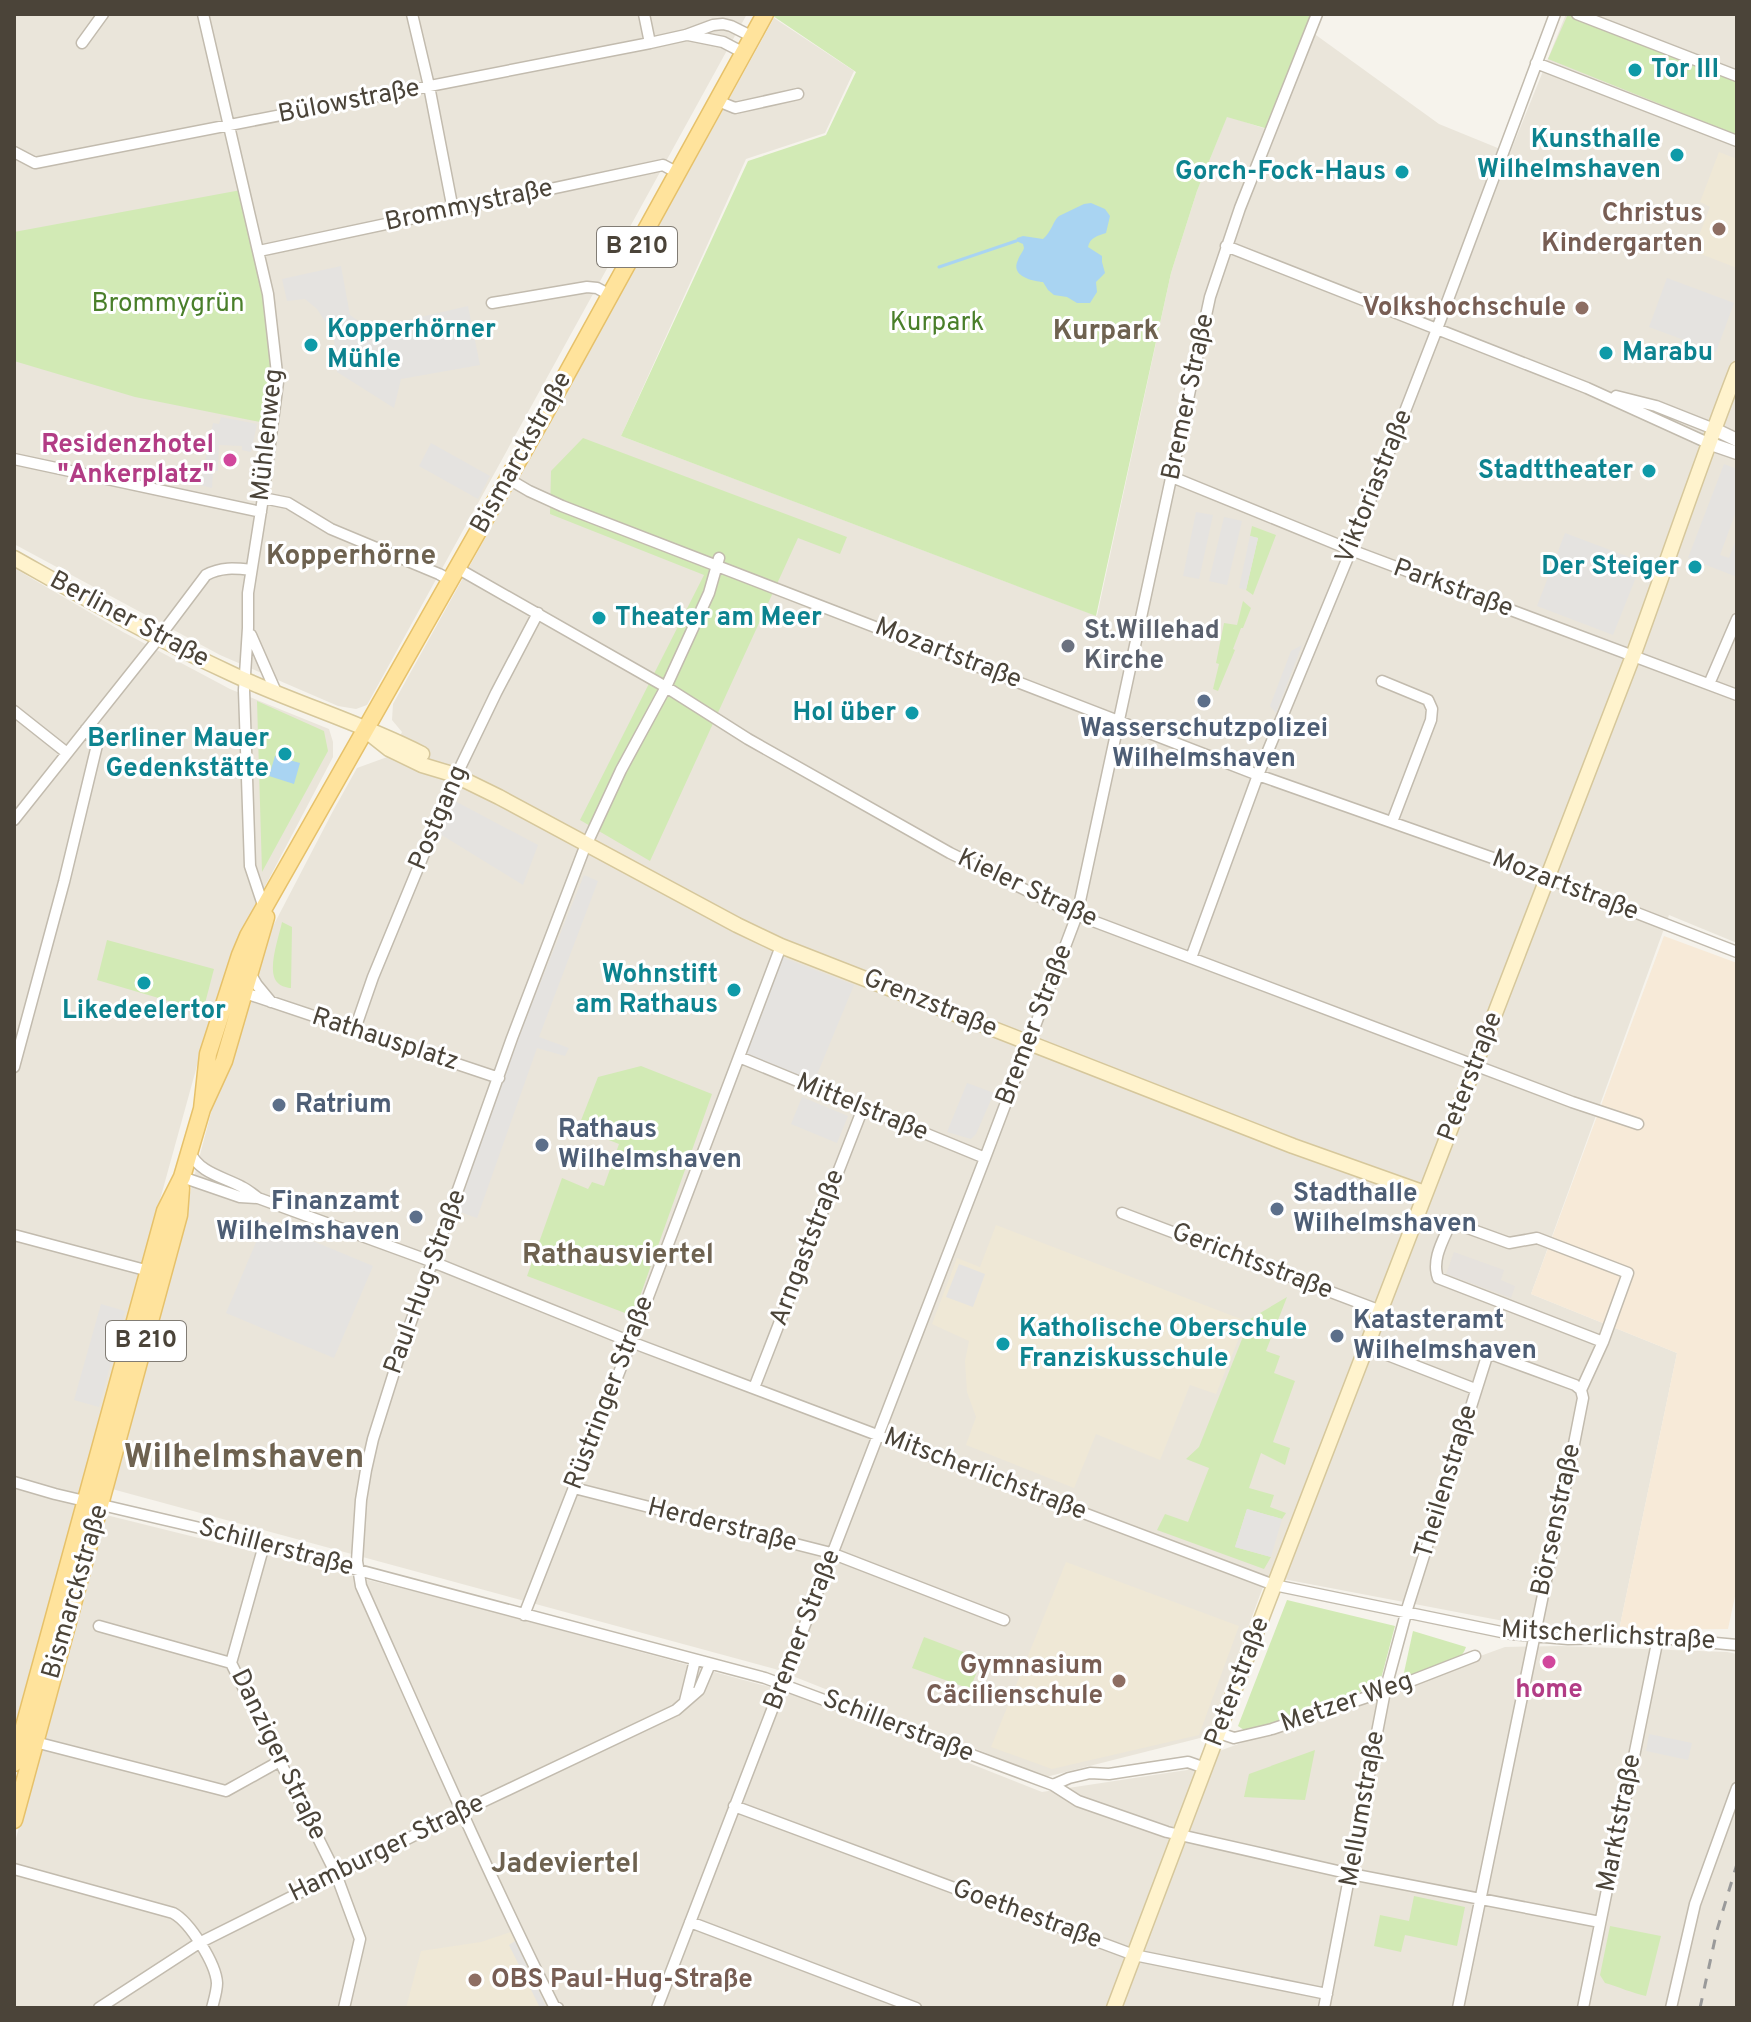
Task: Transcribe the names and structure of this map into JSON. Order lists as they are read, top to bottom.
{
  "streets": {
    "main road": [
      "B 210",
      "Bismarckstraße",
      "Berliner Straße",
      "Grenzstraße",
      "Peterstraße"
    ],
    "street": [
      "Bülowstraße",
      "Brommystraße",
      "Bremer Straße",
      "Mühlenweg",
      "Viktoriastraße",
      "Parkstraße",
      "Mozartstraße",
      "Postgang",
      "Kieler Straße",
      "Rathausplatz",
      "Mittelstraße",
      "Arngaststraße",
      "Gerichtsstraße",
      "Paul-Hug-Straße",
      "Rüstringer Straße",
      "Mitscherlichstraße",
      "Theilenstraße",
      "Börsenstraße",
      "Herderstraße",
      "Schillerstraße",
      "Metzer Weg",
      "Danziger Straße",
      "Mellumstraße",
      "Marktstraße",
      "Hamburger Straße",
      "Goethestraße"
    ]
  },
  "crossings": [
    ["Bülowstraße", "Mühlenweg"],
    ["Bülowstraße", "Bismarckstraße"],
    ["Brommystraße", "Mühlenweg"],
    ["Brommystraße", "Bismarckstraße"],
    ["Bremer Straße", "Parkstraße"],
    ["Bremer Straße", "Mozartstraße"],
    ["Bremer Straße", "Kieler Straße"],
    ["Bremer Straße", "Grenzstraße"],
    ["Bremer Straße", "Mittelstraße"],
    ["Bremer Straße", "Mitscherlichstraße"],
    ["Bremer Straße", "Herderstraße"],
    ["Bremer Straße", "Schillerstraße"],
    ["Bremer Straße", "Goethestraße"],
    ["Mühlenweg", "Bismarckstraße"],
    ["Mühlenweg", "Berliner Straße"],
    ["Mühlenweg", "Kieler Straße"],
    ["Bismarckstraße", "Mozartstraße"],
    ["Bismarckstraße", "Kieler Straße"],
    ["Bismarckstraße", "Grenzstraße"],
    ["Bismarckstraße", "Rathausplatz"],
    ["Bismarckstraße", "Mitscherlichstraße"],
    ["Bismarckstraße", "Schillerstraße"],
    ["Viktoriastraße", "Parkstraße"],
    ["Viktoriastraße", "Mozartstraße"],
    ["Viktoriastraße", "Kieler Straße"],
    ["Parkstraße", "Peterstraße"],
    ["Berliner Straße", "Grenzstraße"],
    ["Mozartstraße", "Peterstraße"],
    ["Mozartstraße", "Paul-Hug-Straße"],
    ["Postgang", "Kieler Straße"],
    ["Postgang", "Grenzstraße"],
    ["Postgang", "Rathausplatz"],
    ["Kieler Straße", "Peterstraße"],
    ["Kieler Straße", "Paul-Hug-Straße"],
    ["Grenzstraße", "Peterstraße"],
    ["Grenzstraße", "Paul-Hug-Straße"],
    ["Grenzstraße", "Rüstringer Straße"],
    ["Rathausplatz", "Paul-Hug-Straße"],
    ["Peterstraße", "Gerichtsstraße"],
    ["Peterstraße", "Mitscherlichstraße"],
    ["Peterstraße", "Schillerstraße"],
    ["Peterstraße", "Metzer Weg"],
    ["Peterstraße", "Goethestraße"],
    ["Mittelstraße", "Arngaststraße"],
    ["Mittelstraße", "Rüstringer Straße"],
    ["Arngaststraße", "Mitscherlichstraße"],
    ["Paul-Hug-Straße", "Mitscherlichstraße"],
    ["Paul-Hug-Straße", "Schillerstraße"],
    ["Paul-Hug-Straße", "Hamburger Straße"],
    ["Rüstringer Straße", "Mitscherlichstraße"],
    ["Rüstringer Straße", "Herderstraße"],
    ["Rüstringer Straße", "Schillerstraße"],
    ["Mitscherlichstraße", "Theilenstraße"],
    ["Mitscherlichstraße", "Börsenstraße"],
    ["Mitscherlichstraße", "Mellumstraße"],
    ["Mitscherlichstraße", "Marktstraße"],
    ["Theilenstraße", "Börsenstraße"],
    ["Theilenstraße", "Mellumstraße"],
    ["Börsenstraße", "Schillerstraße"],
    ["Schillerstraße", "Danziger Straße"],
    ["Schillerstraße", "Mellumstraße"],
    ["Schillerstraße", "Marktstraße"],
    ["Schillerstraße", "Hamburger Straße"],
    ["Metzer Weg", "Mellumstraße"],
    ["Danziger Straße", "Hamburger Straße"],
    ["Mellumstraße", "Goethestraße"]
  ],
  "districts": [
    "Kurpark",
    "Kopperhörne",
    "Rathausviertel",
    "Wilhelmshaven",
    "Jadeviertel"
  ],
  "parks": ["Brommygrün", "Kurpark"],
  "places": [
    "Tor III",
    "Kunsthalle Wilhelmshaven",
    "Gorch-Fock-Haus",
    "Christus Kindergarten",
    "Volkshochschule",
    "Kopperhörner Mühle",
    "Marabu",
    "Residenzhotel \"Ankerplatz\"",
    "Stadttheater",
    "Der Steiger",
    "Theater am Meer",
    "St.Willehad Kirche",
    "Wasserschutzpolizei Wilhelmshaven",
    "Hol über",
    "Berliner Mauer Gedenkstätte",
    "Likedeelertor",
    "Wohnstift am Rathaus",
    "Ratrium",
    "Rathaus Wilhelmshaven",
    "Stadthalle Wilhelmshaven",
    "Finanzamt Wilhelmshaven",
    "Katasteramt Wilhelmshaven",
    "Katholische Oberschule Franziskusschule",
    "home",
    "Gymnasium Cäcilienschule",
    "OBS Paul-Hug-Straße"
  ]
}
